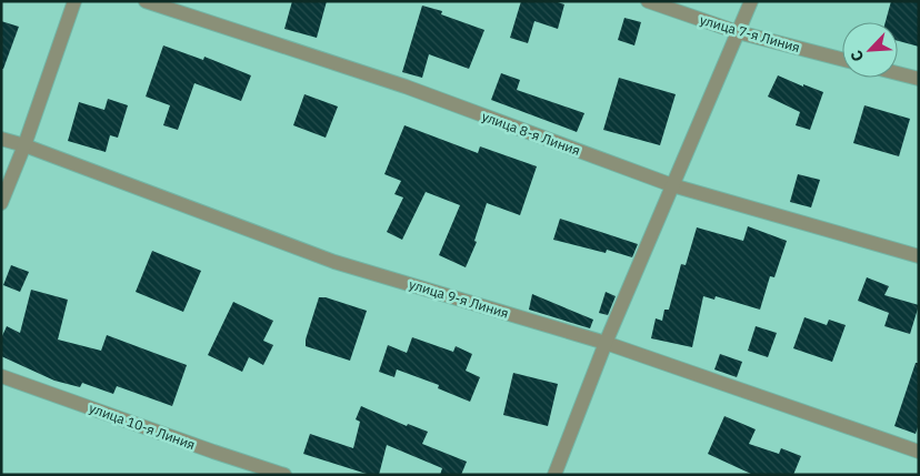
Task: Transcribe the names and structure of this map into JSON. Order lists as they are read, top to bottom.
{
  "streets": {
    "street": [
      "улица 7-я Линия",
      "улица 8-я Линия",
      "улица 9-я Линия",
      "улица 10-я Линия"
    ]
  },
  "north": "bottom left"
}
